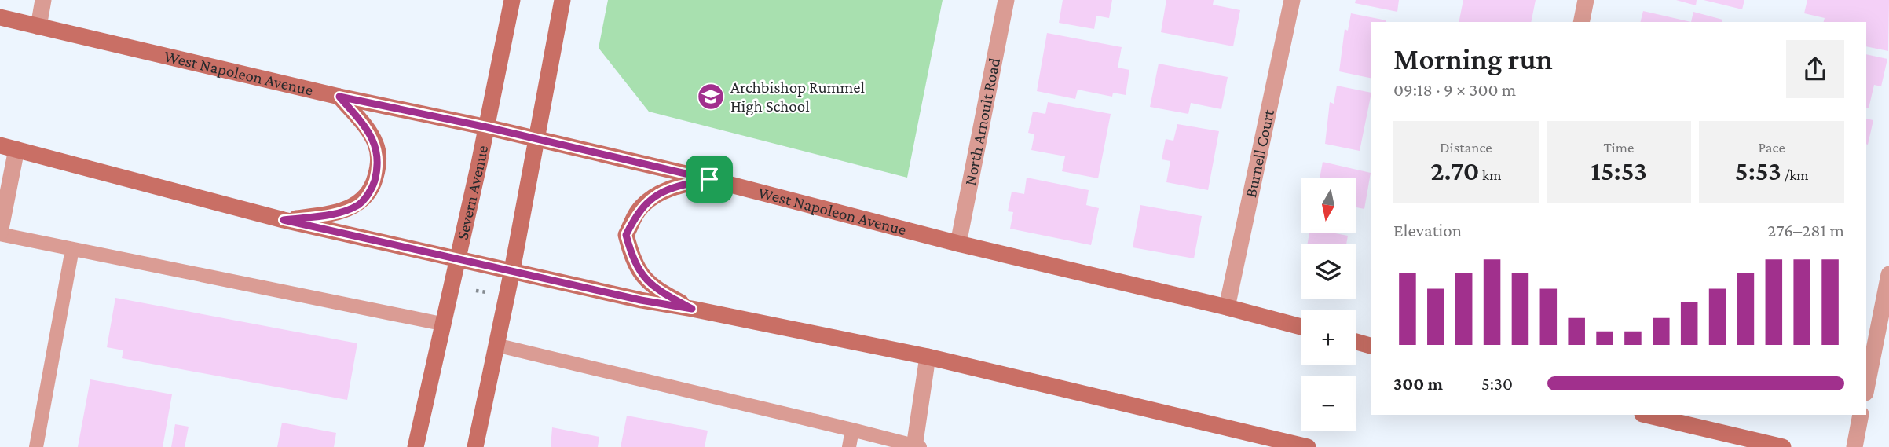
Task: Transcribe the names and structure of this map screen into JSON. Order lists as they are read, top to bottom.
{
  "streets": {
    "main road": ["West Napoleon Avenue", "Severn Avenue"],
    "street": ["North Arnoult Road", "Burnell Court"]
  },
  "crossings": [
    ["West Napoleon Avenue", "North Arnoult Road"],
    ["West Napoleon Avenue", "Burnell Court"],
    ["West Napoleon Avenue", "Severn Avenue"]
  ],
  "places": {
    "school or university": ["Archbishop Rummel High School"]
  },
  "north": "bottom",
  "page": {
    "heading": ["Morning run", "09:18 · 9 × 300 m"],
    "stats": [
      ["Distance", "2.70 km"],
      ["Time", "15:53"],
      ["Pace", "5:53 /km"]
    ],
    "map_buttons": ["+", "−"],
    "chart": ["Elevation", "276–281 m"],
    "list": [
      {
        "name": "300 m",
        "note": "5:30"
      }
    ]
  }
}
